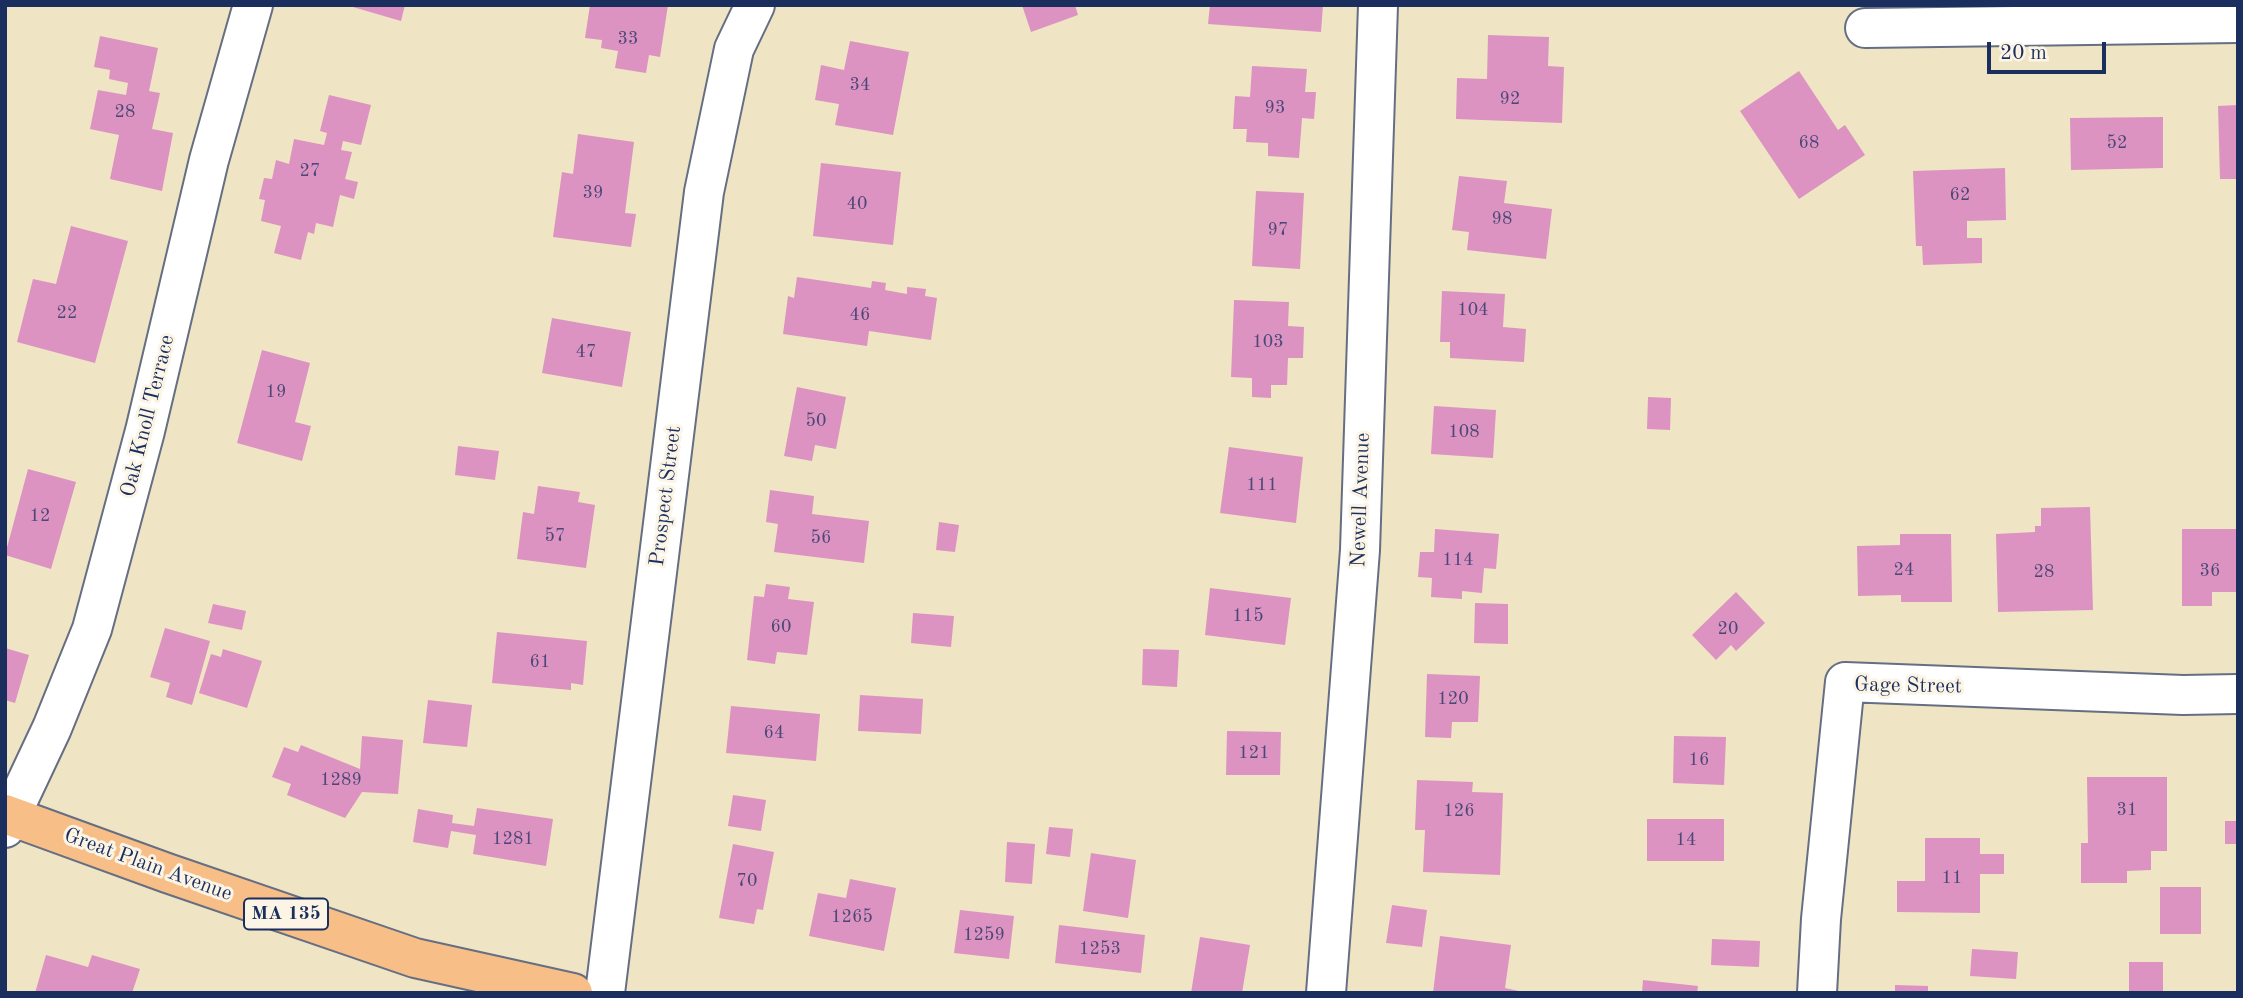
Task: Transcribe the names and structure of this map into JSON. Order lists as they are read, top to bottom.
{
  "streets": {
    "main road": ["Great Plain Avenue", "MA 135"],
    "street": [
      "Oak Knoll Terrace",
      "Prospect Street",
      "Newell Avenue",
      "Gage Street"
    ]
  },
  "crossings": [
    ["Oak Knoll Terrace", "Great Plain Avenue"]
  ],
  "house_numbers": [
    "33",
    "34",
    "92",
    "93",
    "28",
    "68",
    "52",
    "27",
    "39",
    "62",
    "40",
    "98",
    "97",
    "104",
    "22",
    "46",
    "103",
    "47",
    "19",
    "50",
    "108",
    "111",
    "12",
    "57",
    "56",
    "114",
    "24",
    "36",
    "28",
    "115",
    "60",
    "20",
    "61",
    "120",
    "64",
    "121",
    "16",
    "1289",
    "31",
    "126",
    "1281",
    "14",
    "11",
    "70",
    "1265",
    "1259",
    "1253"
  ],
  "scale_bar": "20 m"
}
